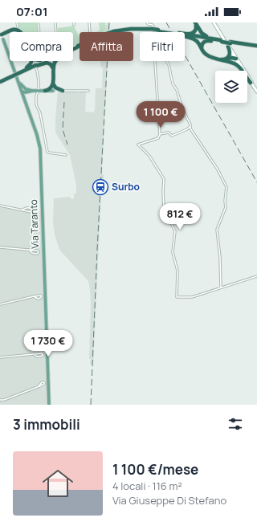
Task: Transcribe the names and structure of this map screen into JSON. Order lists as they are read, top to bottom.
{
  "streets": {
    "main road": ["Via Taranto"]
  },
  "places": {
    "station": ["Surbo"]
  },
  "page": {
    "status": "07:01",
    "chip": ["Compra", "Affitta", "Filtri"],
    "price": ["1 100 €", "812 €", "1 730 €"],
    "heading": "3 immobili",
    "list": [
      {
        "name": "1 100 €/mese",
        "note": "4 locali · 116 m² · Via Giuseppe Di Stefano"
      }
    ]
  }
}
